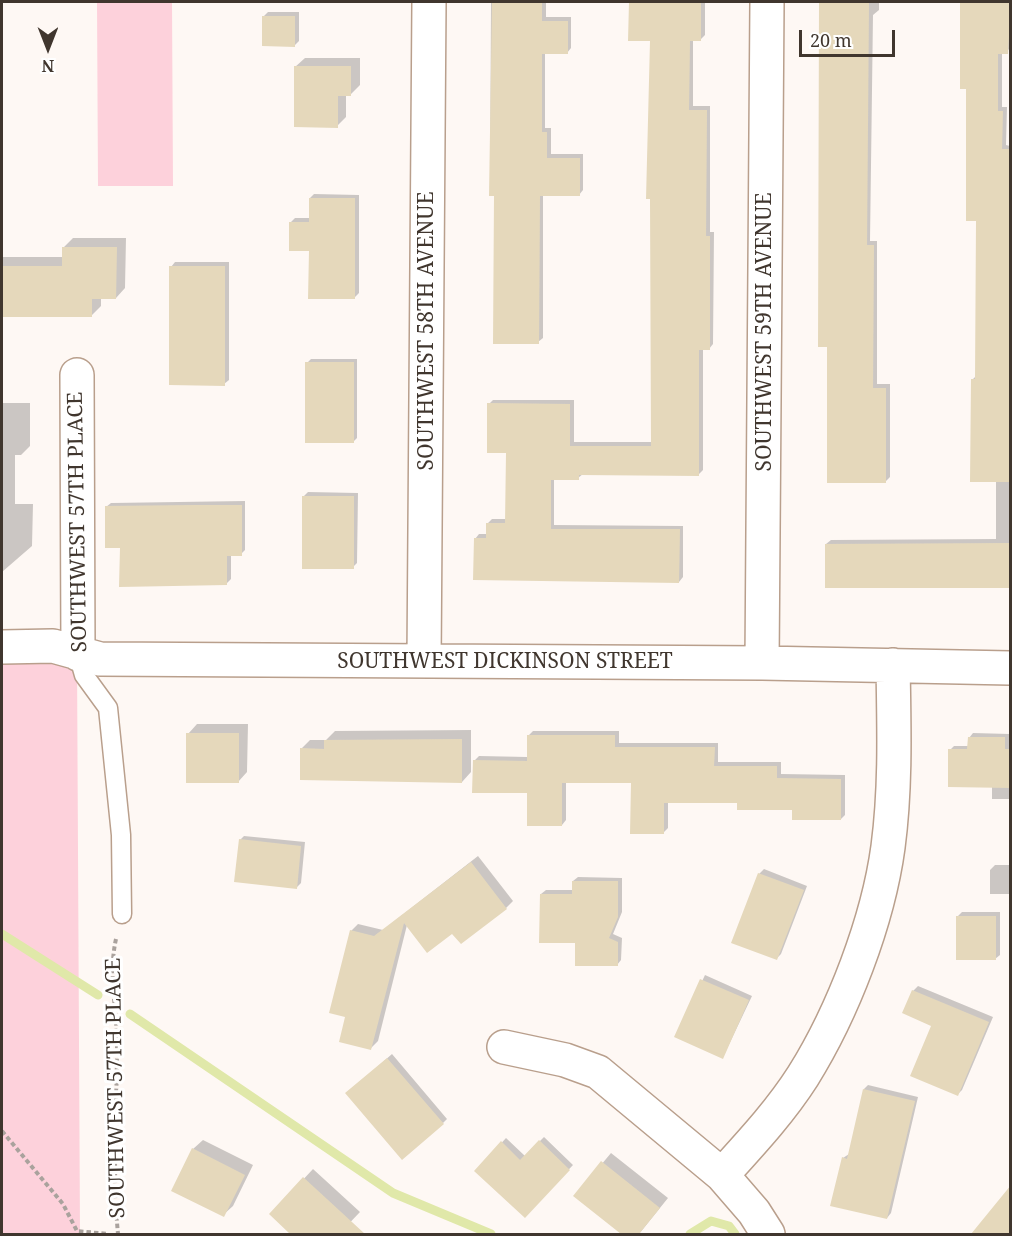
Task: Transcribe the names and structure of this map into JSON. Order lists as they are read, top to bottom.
{
  "streets": {
    "street": [
      "SOUTHWEST 58TH AVENUE",
      "SOUTHWEST 59TH AVENUE",
      "SOUTHWEST 57TH PLACE",
      "SOUTHWEST DICKINSON STREET"
    ]
  },
  "crossings": [
    ["SOUTHWEST 58TH AVENUE", "SOUTHWEST DICKINSON STREET"],
    ["SOUTHWEST 59TH AVENUE", "SOUTHWEST DICKINSON STREET"],
    ["SOUTHWEST 57TH PLACE", "SOUTHWEST DICKINSON STREET"]
  ],
  "scale_bar": "20 m",
  "north": "bottom"
}
